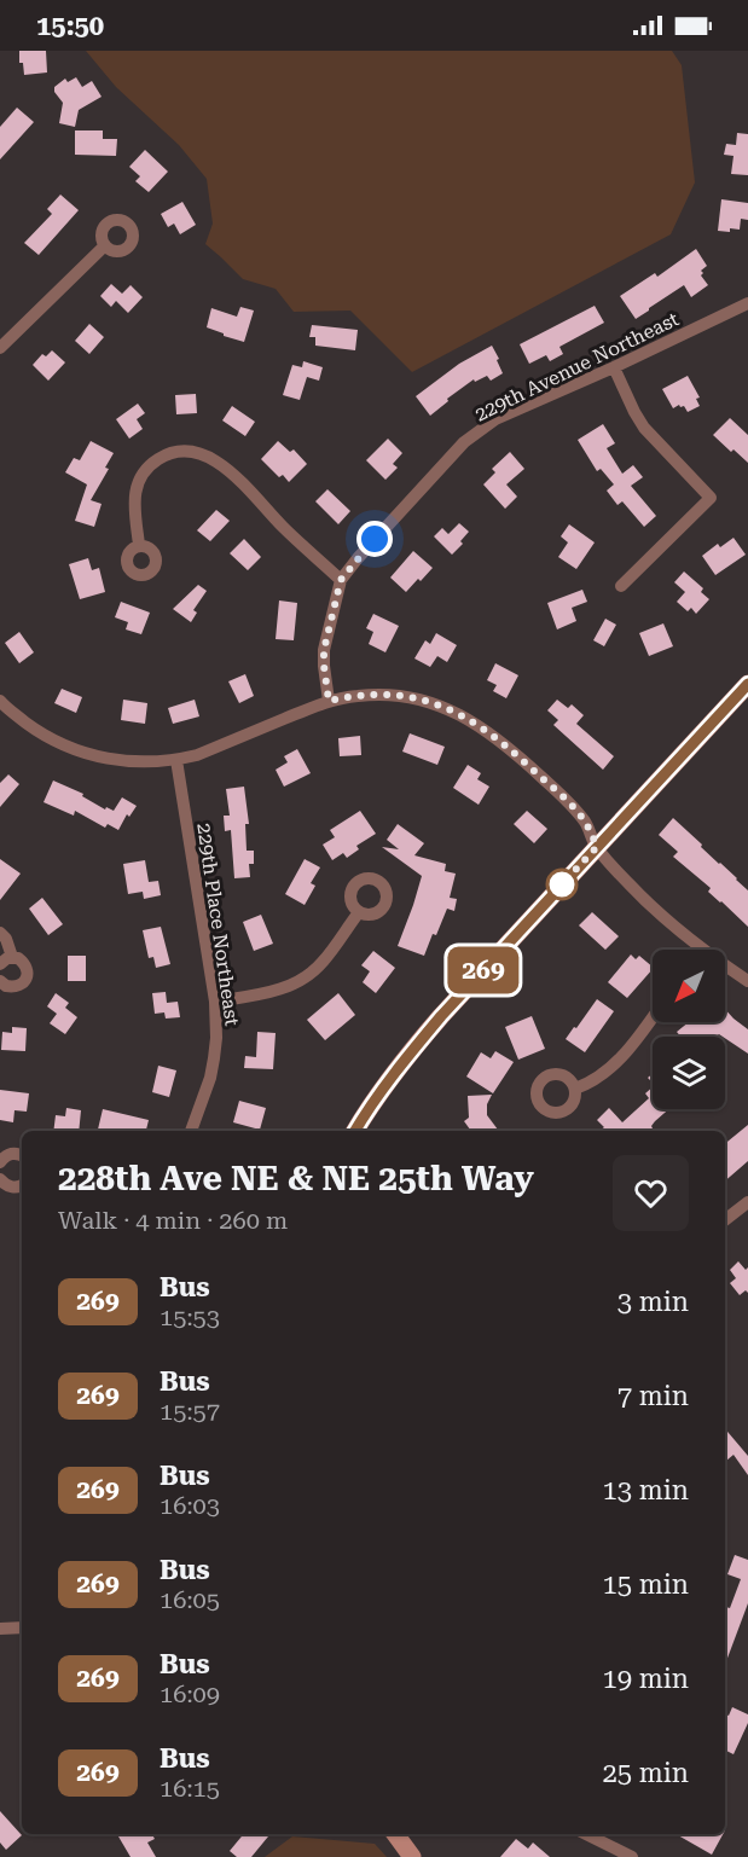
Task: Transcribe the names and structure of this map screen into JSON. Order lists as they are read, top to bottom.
{
  "streets": {
    "street": ["229th Avenue Northeast", "229th Place Northeast"]
  },
  "lines": ["bus line 269"],
  "north": "bottom left",
  "page": {
    "status": "15:50",
    "on_map": "269",
    "heading": ["228th Ave NE & NE 25th Way", "Walk · 4 min · 260 m"],
    "list": [
      {
        "mark": "269",
        "name": "Bus",
        "note": "15:53",
        "value": "3 min"
      },
      {
        "mark": "269",
        "name": "Bus",
        "note": "15:57",
        "value": "7 min"
      },
      {
        "mark": "269",
        "name": "Bus",
        "note": "16:03",
        "value": "13 min"
      },
      {
        "mark": "269",
        "name": "Bus",
        "note": "16:05",
        "value": "15 min"
      },
      {
        "mark": "269",
        "name": "Bus",
        "note": "16:09",
        "value": "19 min"
      },
      {
        "mark": "269",
        "name": "Bus",
        "note": "16:15",
        "value": "25 min"
      }
    ]
  }
}
